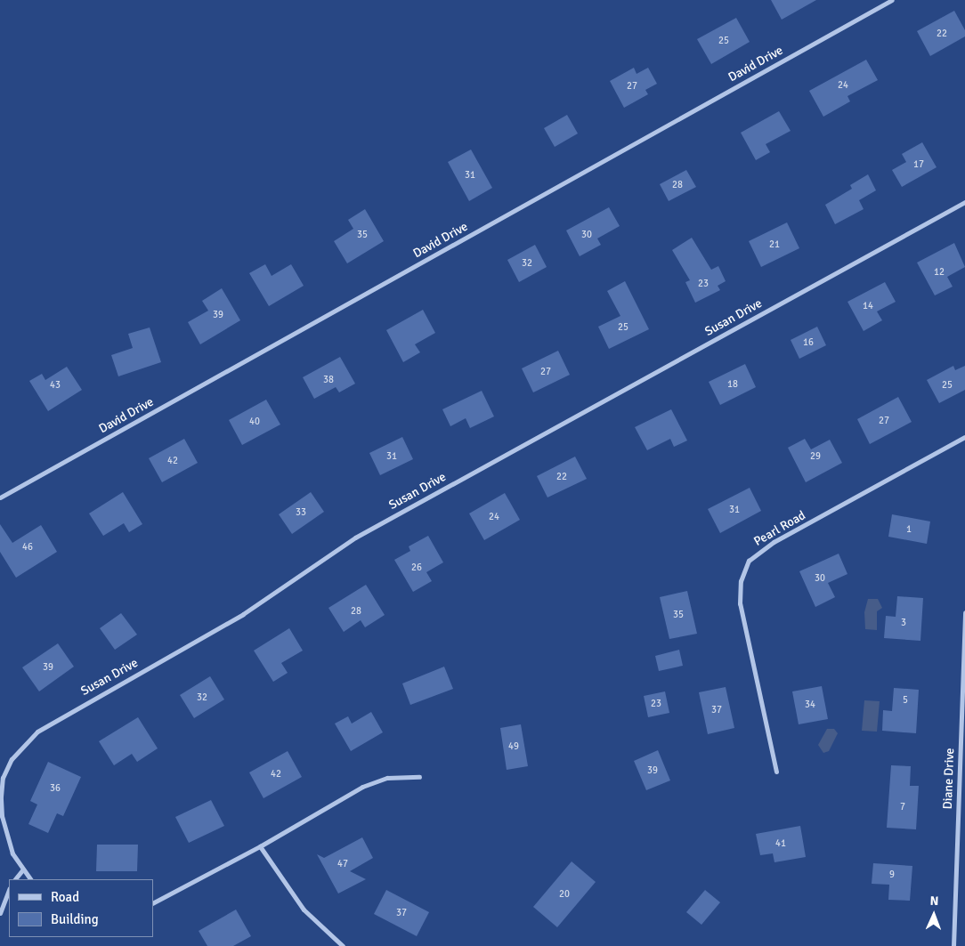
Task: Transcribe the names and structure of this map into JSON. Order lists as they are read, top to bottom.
{
  "streets": {
    "street": [
      "David Drive",
      "Susan Drive",
      "Pearl Road",
      "Diane Drive"
    ]
  },
  "house_numbers": [
    "22",
    "25",
    "24",
    "27",
    "17",
    "31",
    "28",
    "35",
    "30",
    "21",
    "32",
    "12",
    "23",
    "14",
    "39",
    "25",
    "16",
    "27",
    "38",
    "18",
    "43",
    "25",
    "27",
    "40",
    "31",
    "29",
    "42",
    "22",
    "31",
    "33",
    "24",
    "1",
    "46",
    "26",
    "30",
    "28",
    "35",
    "3",
    "39",
    "32",
    "5",
    "23",
    "34",
    "37",
    "49",
    "39",
    "42",
    "36",
    "7",
    "41",
    "47",
    "9",
    "20",
    "37"
  ],
  "legend": ["Road", "Building"],
  "north": "top"
}
